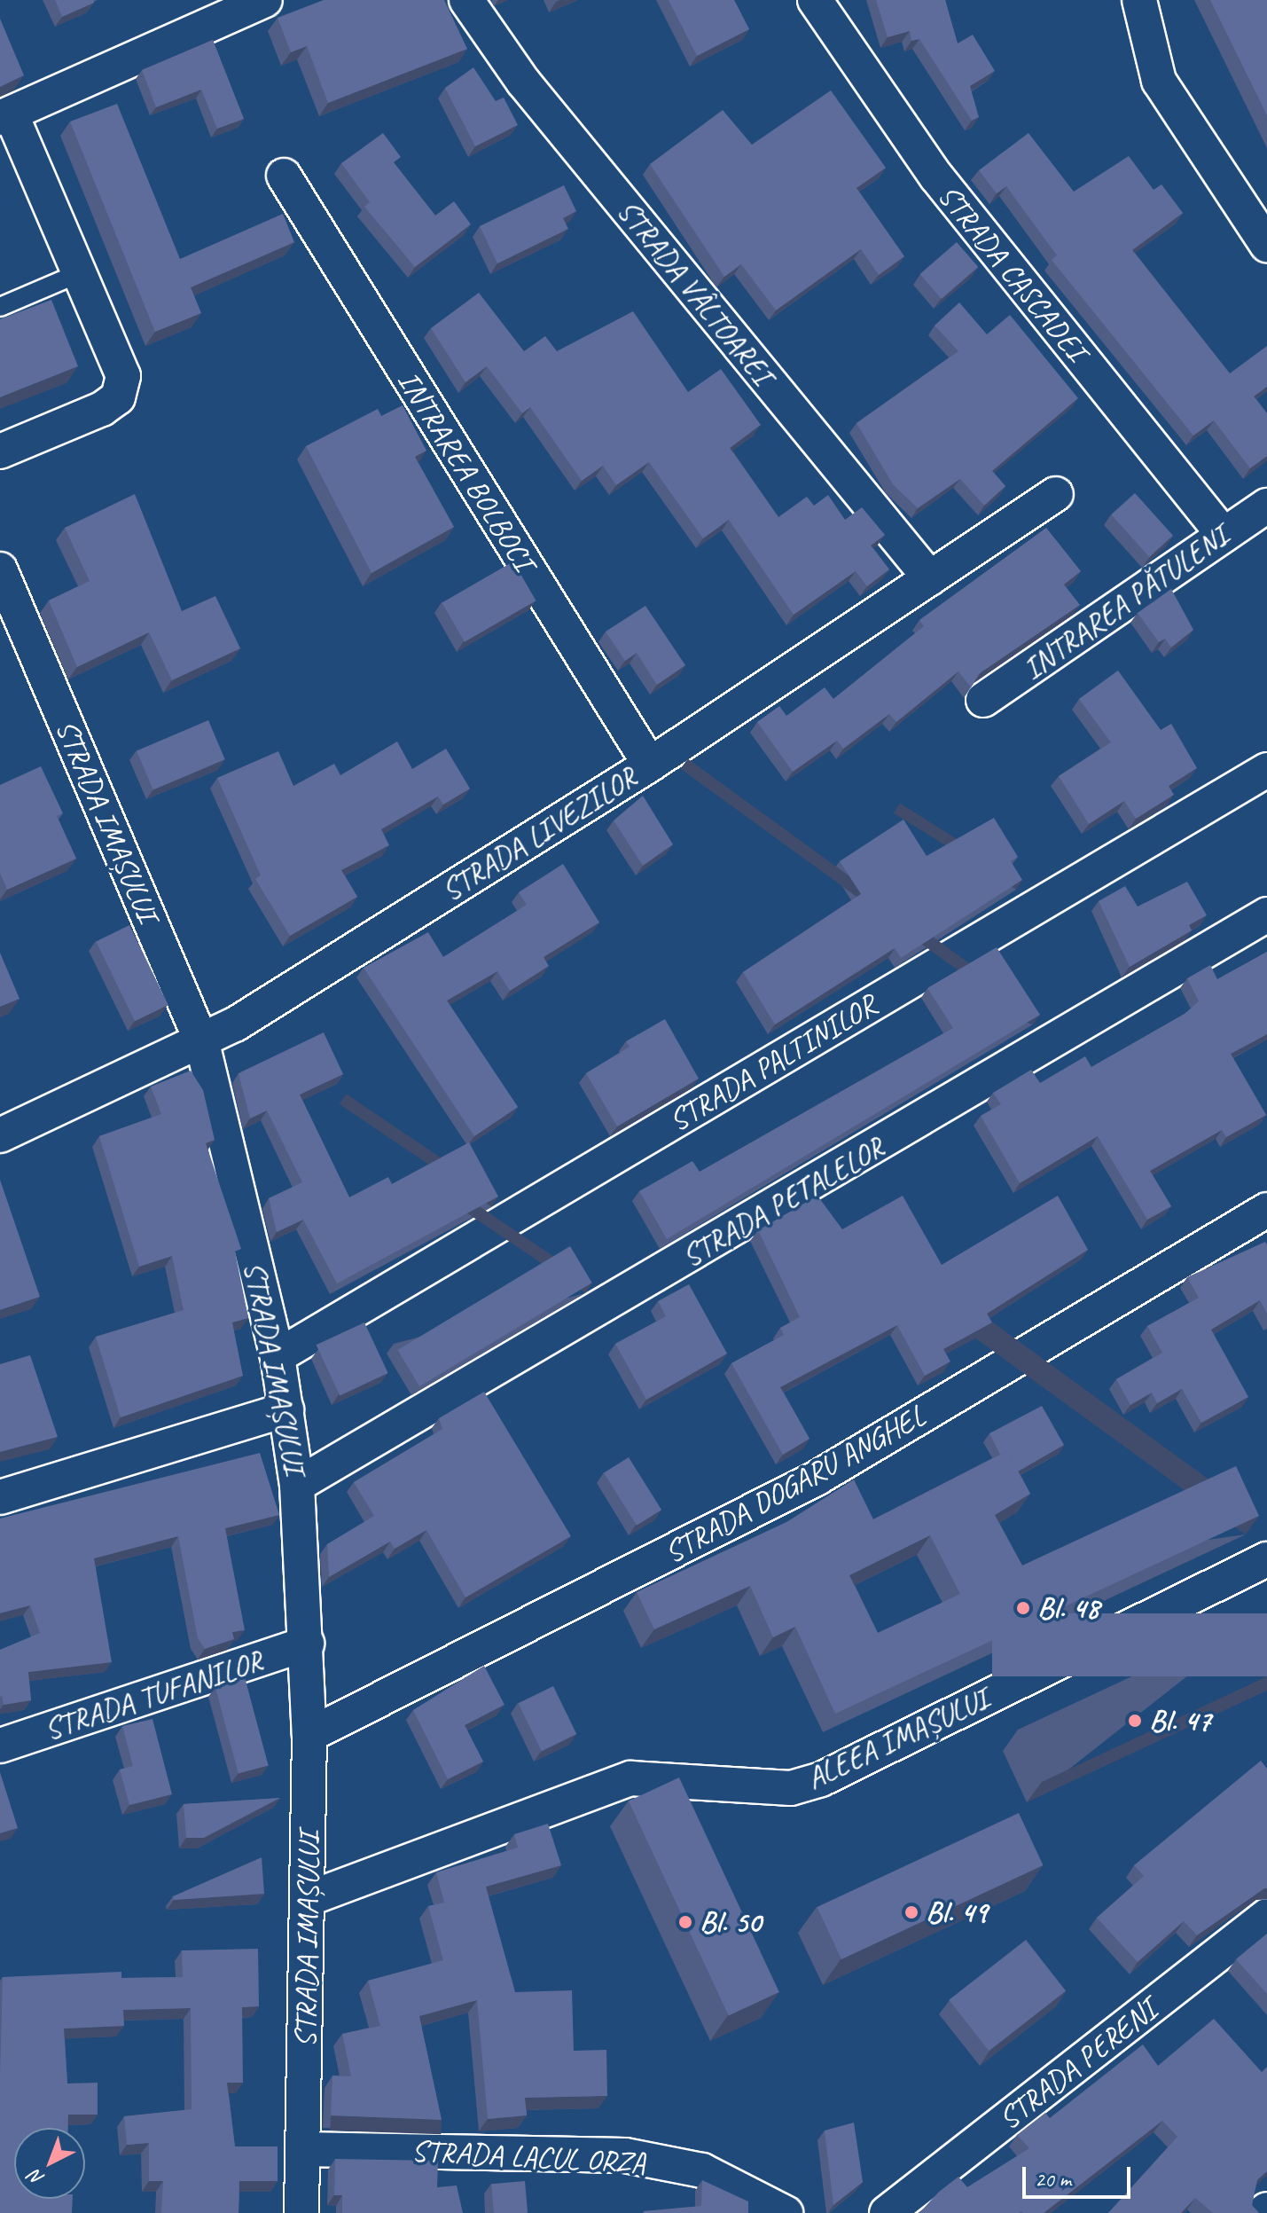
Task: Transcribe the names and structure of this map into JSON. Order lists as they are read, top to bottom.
{
  "streets": {
    "street": [
      "STRADA CASCADEI",
      "STRADA VÂLTOAREI",
      "INTRAREA BOLBOCI",
      "INTRAREA PĂTULENI",
      "STRADA IMAȘULUI",
      "STRADA LIVEZILOR",
      "STRADA PALTINILOR",
      "STRADA PETALELOR",
      "STRADA DOGARU ANGHEL",
      "STRADA TUFANILOR",
      "ALEEA IMAȘULUI",
      "STRADA PERENI",
      "STRADA LACUL ORZA"
    ]
  },
  "crossings": [
    ["STRADA CASCADEI", "INTRAREA PĂTULENI"],
    ["STRADA VÂLTOAREI", "STRADA LIVEZILOR"],
    ["INTRAREA BOLBOCI", "STRADA LIVEZILOR"],
    ["STRADA IMAȘULUI", "STRADA LIVEZILOR"],
    ["STRADA IMAȘULUI", "STRADA PALTINILOR"],
    ["STRADA IMAȘULUI", "STRADA PETALELOR"],
    ["STRADA IMAȘULUI", "STRADA DOGARU ANGHEL"],
    ["STRADA IMAȘULUI", "STRADA TUFANILOR"],
    ["STRADA IMAȘULUI", "ALEEA IMAȘULUI"],
    ["STRADA IMAȘULUI", "STRADA LACUL ORZA"]
  ],
  "places": [
    "Bl. 48",
    "Bl. 47",
    "Bl. 49",
    "Bl. 50"
  ],
  "scale_bar": "20 m",
  "north": "bottom left"
}
